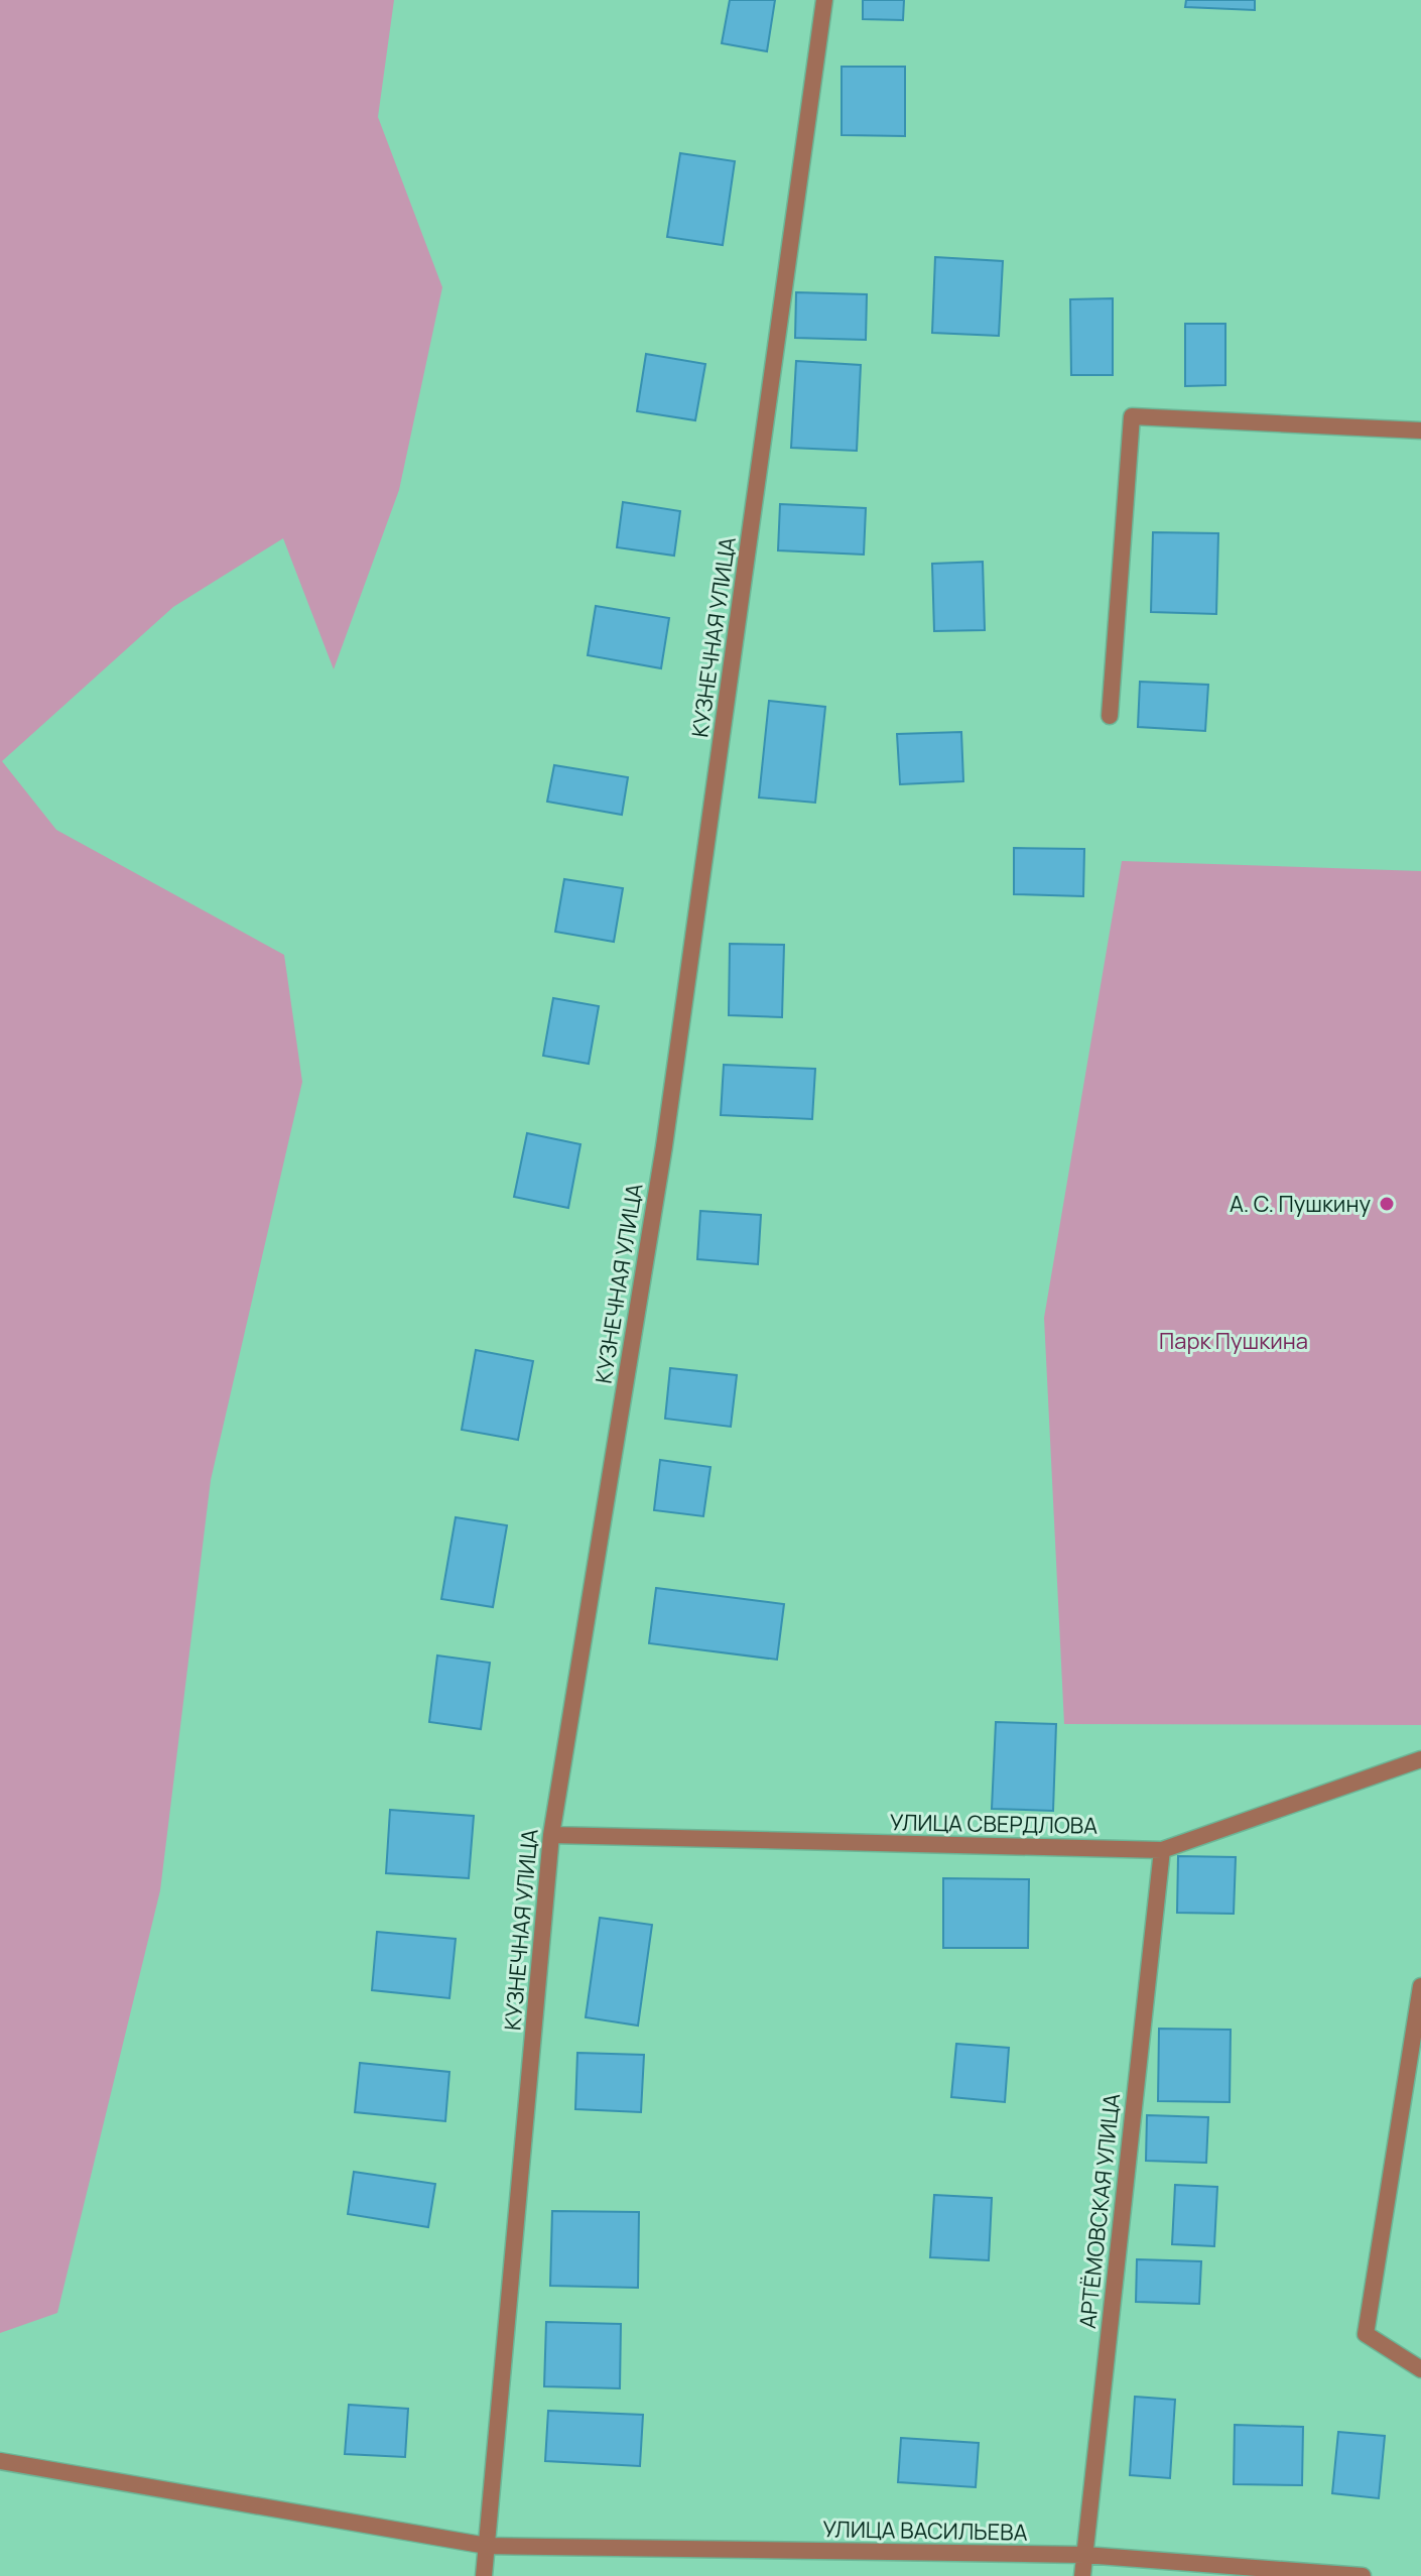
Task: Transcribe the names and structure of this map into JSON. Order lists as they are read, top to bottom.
{
  "streets": {
    "street": [
      "КУЗНЕЧНАЯ УЛИЦА",
      "УЛИЦА СВЕРДЛОВА",
      "АРТЁМОВСКАЯ УЛИЦА",
      "УЛИЦА ВАСИЛЬЕВА"
    ]
  },
  "crossings": [
    ["КУЗНЕЧНАЯ УЛИЦА", "УЛИЦА СВЕРДЛОВА"],
    ["КУЗНЕЧНАЯ УЛИЦА", "УЛИЦА ВАСИЛЬЕВА"],
    ["УЛИЦА СВЕРДЛОВА", "АРТЁМОВСКАЯ УЛИЦА"],
    ["АРТЁМОВСКАЯ УЛИЦА", "УЛИЦА ВАСИЛЬЕВА"]
  ],
  "parks": ["Парк Пушкина"],
  "places": ["А. С. Пушкину"]
}
